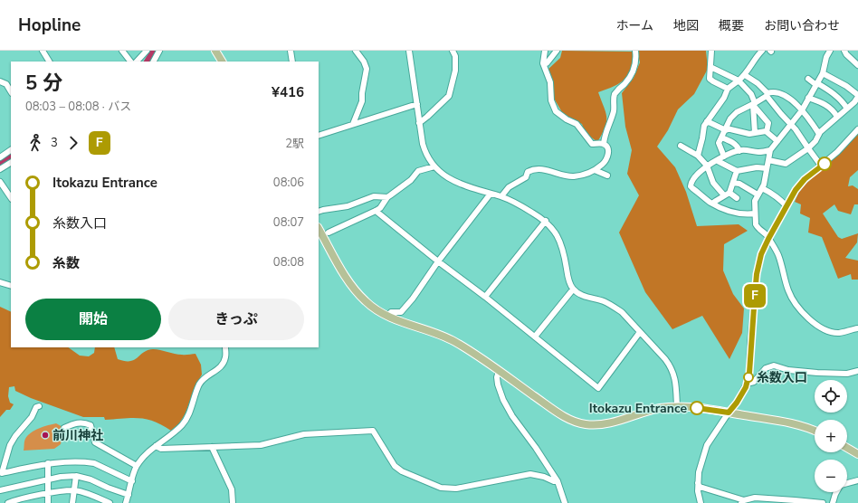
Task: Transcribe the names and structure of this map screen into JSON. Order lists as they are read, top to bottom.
{
  "places": ["糸数入口", "Itokazu Entrance", "前川神社"],
  "lines": ["bus line F"],
  "page": {
    "header": "Hopline",
    "nav": [
      "ホーム",
      "地図",
      "概要",
      "お問い合わせ"
    ],
    "on_map": "F",
    "heading": ["5 分", "08:03 – 08:08 · バス", "¥416"],
    "legs": ["3", "F", "2駅"],
    "list": [
      {
        "name": "Itokazu Entrance",
        "value": "08:06"
      },
      {
        "name": "糸数入口",
        "value": "08:07"
      },
      {
        "name": "糸数",
        "value": "08:08"
      }
    ],
    "buttons": ["開始", "きっぷ"],
    "map_buttons": ["+", "−"]
  }
}
